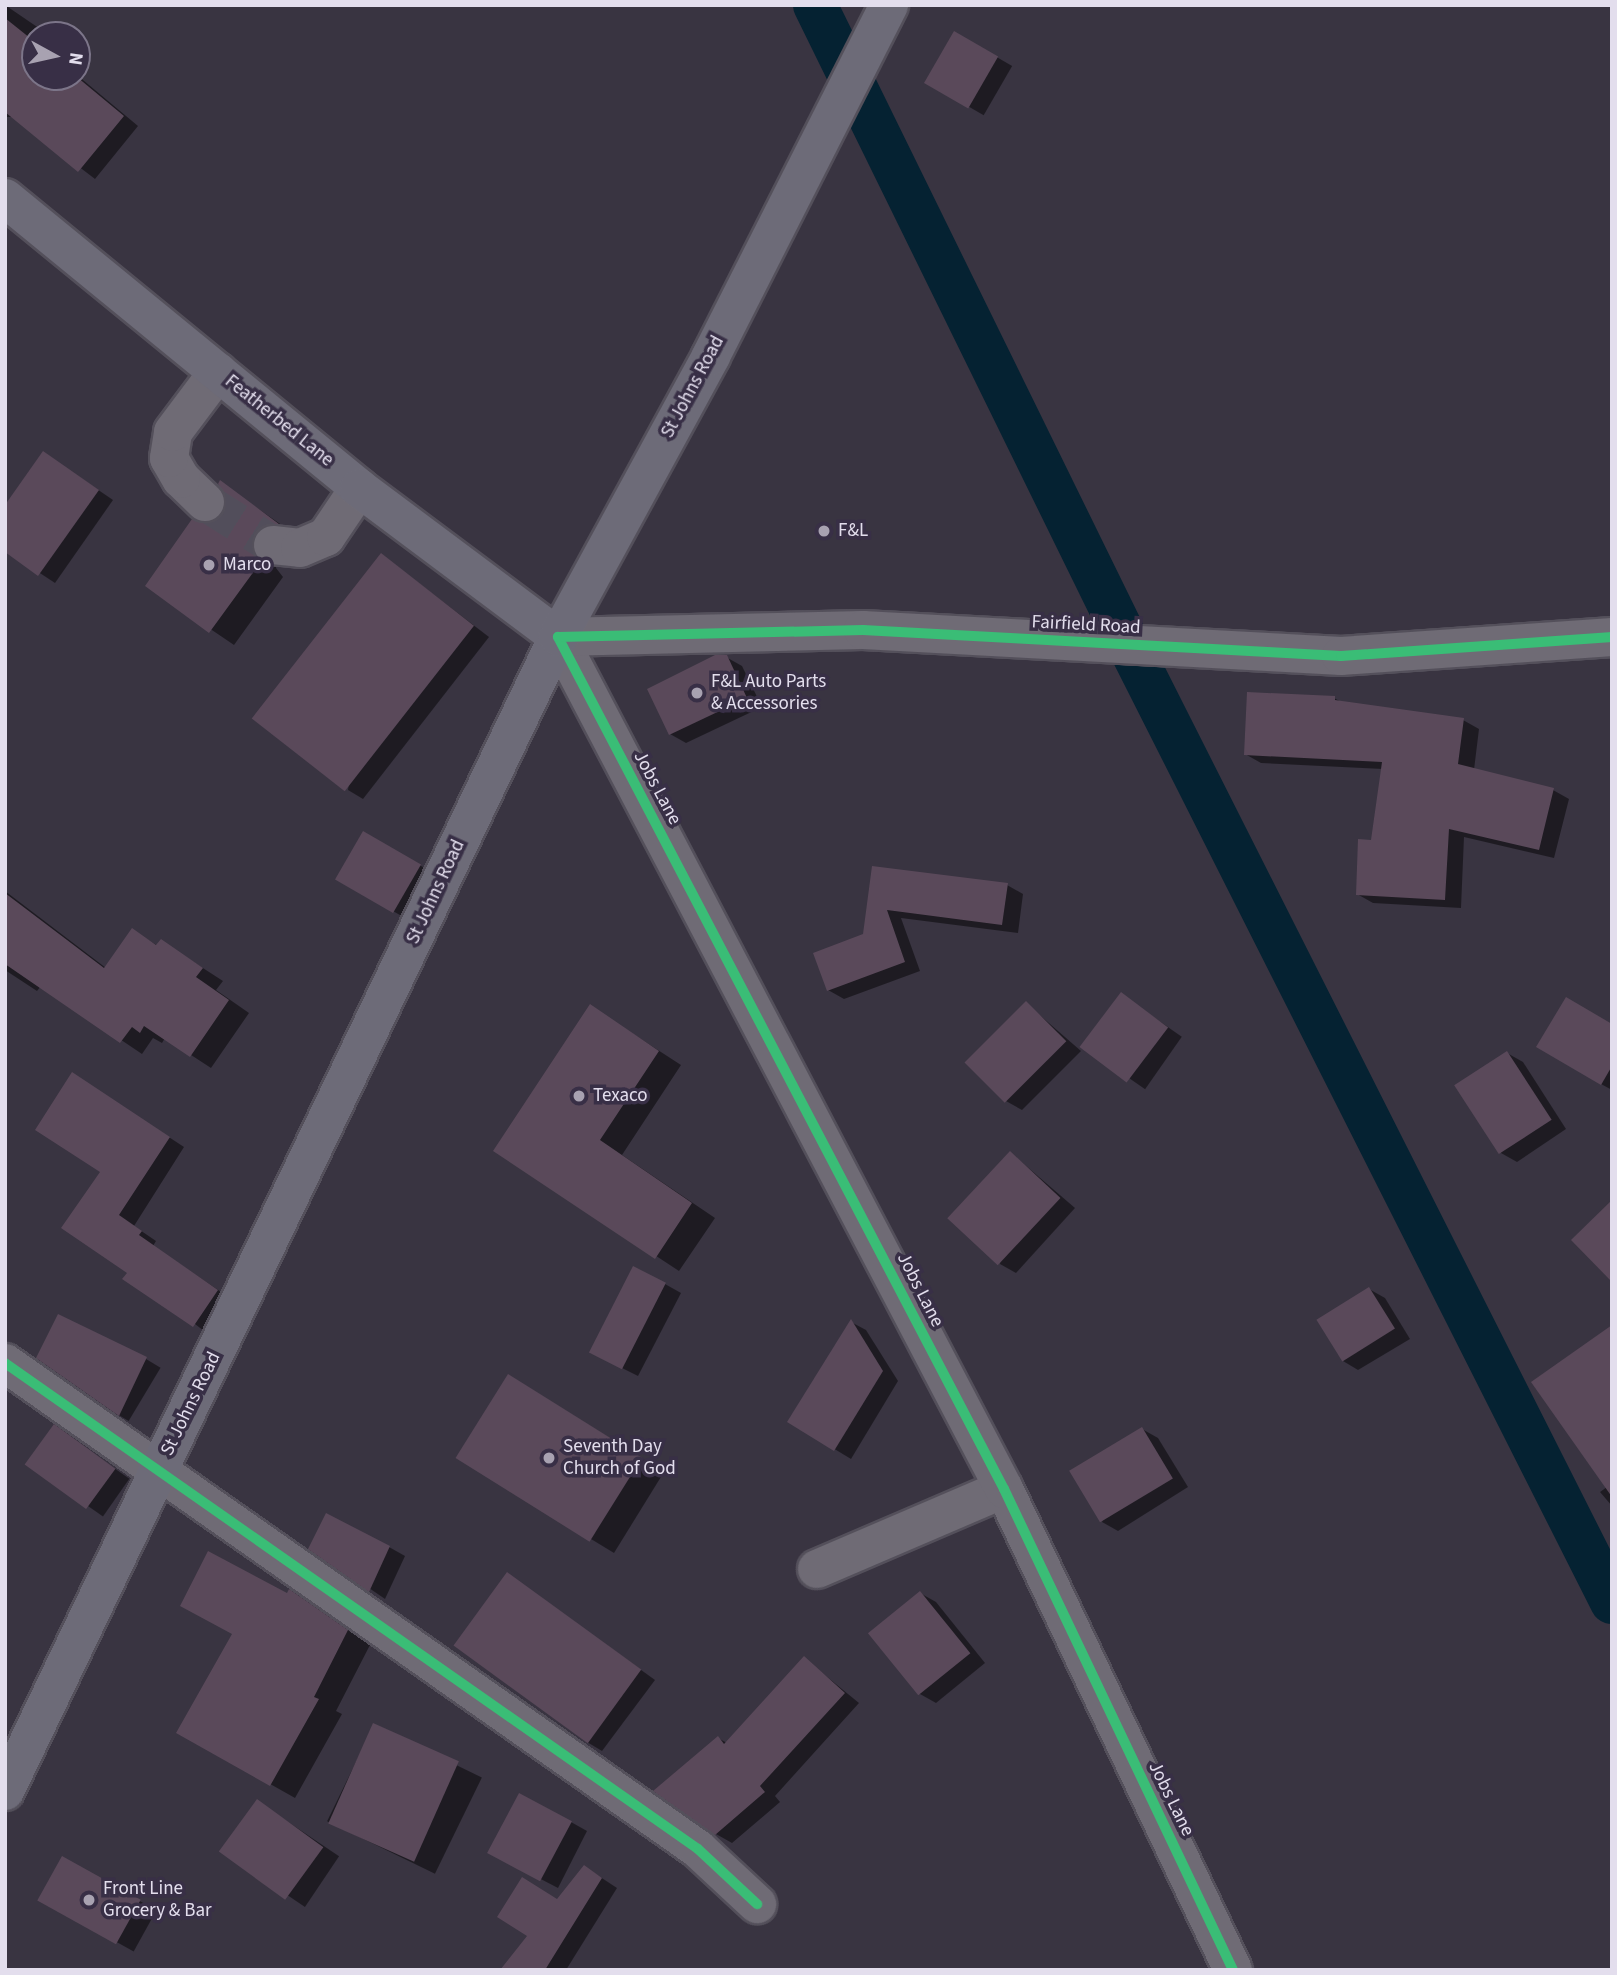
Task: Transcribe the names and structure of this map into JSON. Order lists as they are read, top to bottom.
{
  "streets": {
    "main road": ["St Johns Road", "Featherbed Lane"],
    "street": ["Fairfield Road", "Jobs Lane"]
  },
  "crossings": [
    ["St Johns Road", "Featherbed Lane"],
    ["St Johns Road", "Fairfield Road"],
    ["St Johns Road", "Jobs Lane"],
    ["Featherbed Lane", "Fairfield Road"],
    ["Featherbed Lane", "Jobs Lane"],
    ["Fairfield Road", "Jobs Lane"]
  ],
  "places": [
    "F&L",
    "Marco",
    "F&L Auto Parts & Accessories",
    "Texaco",
    "Seventh Day Church of God",
    "Front Line Grocery & Bar"
  ],
  "north": "right"
}
